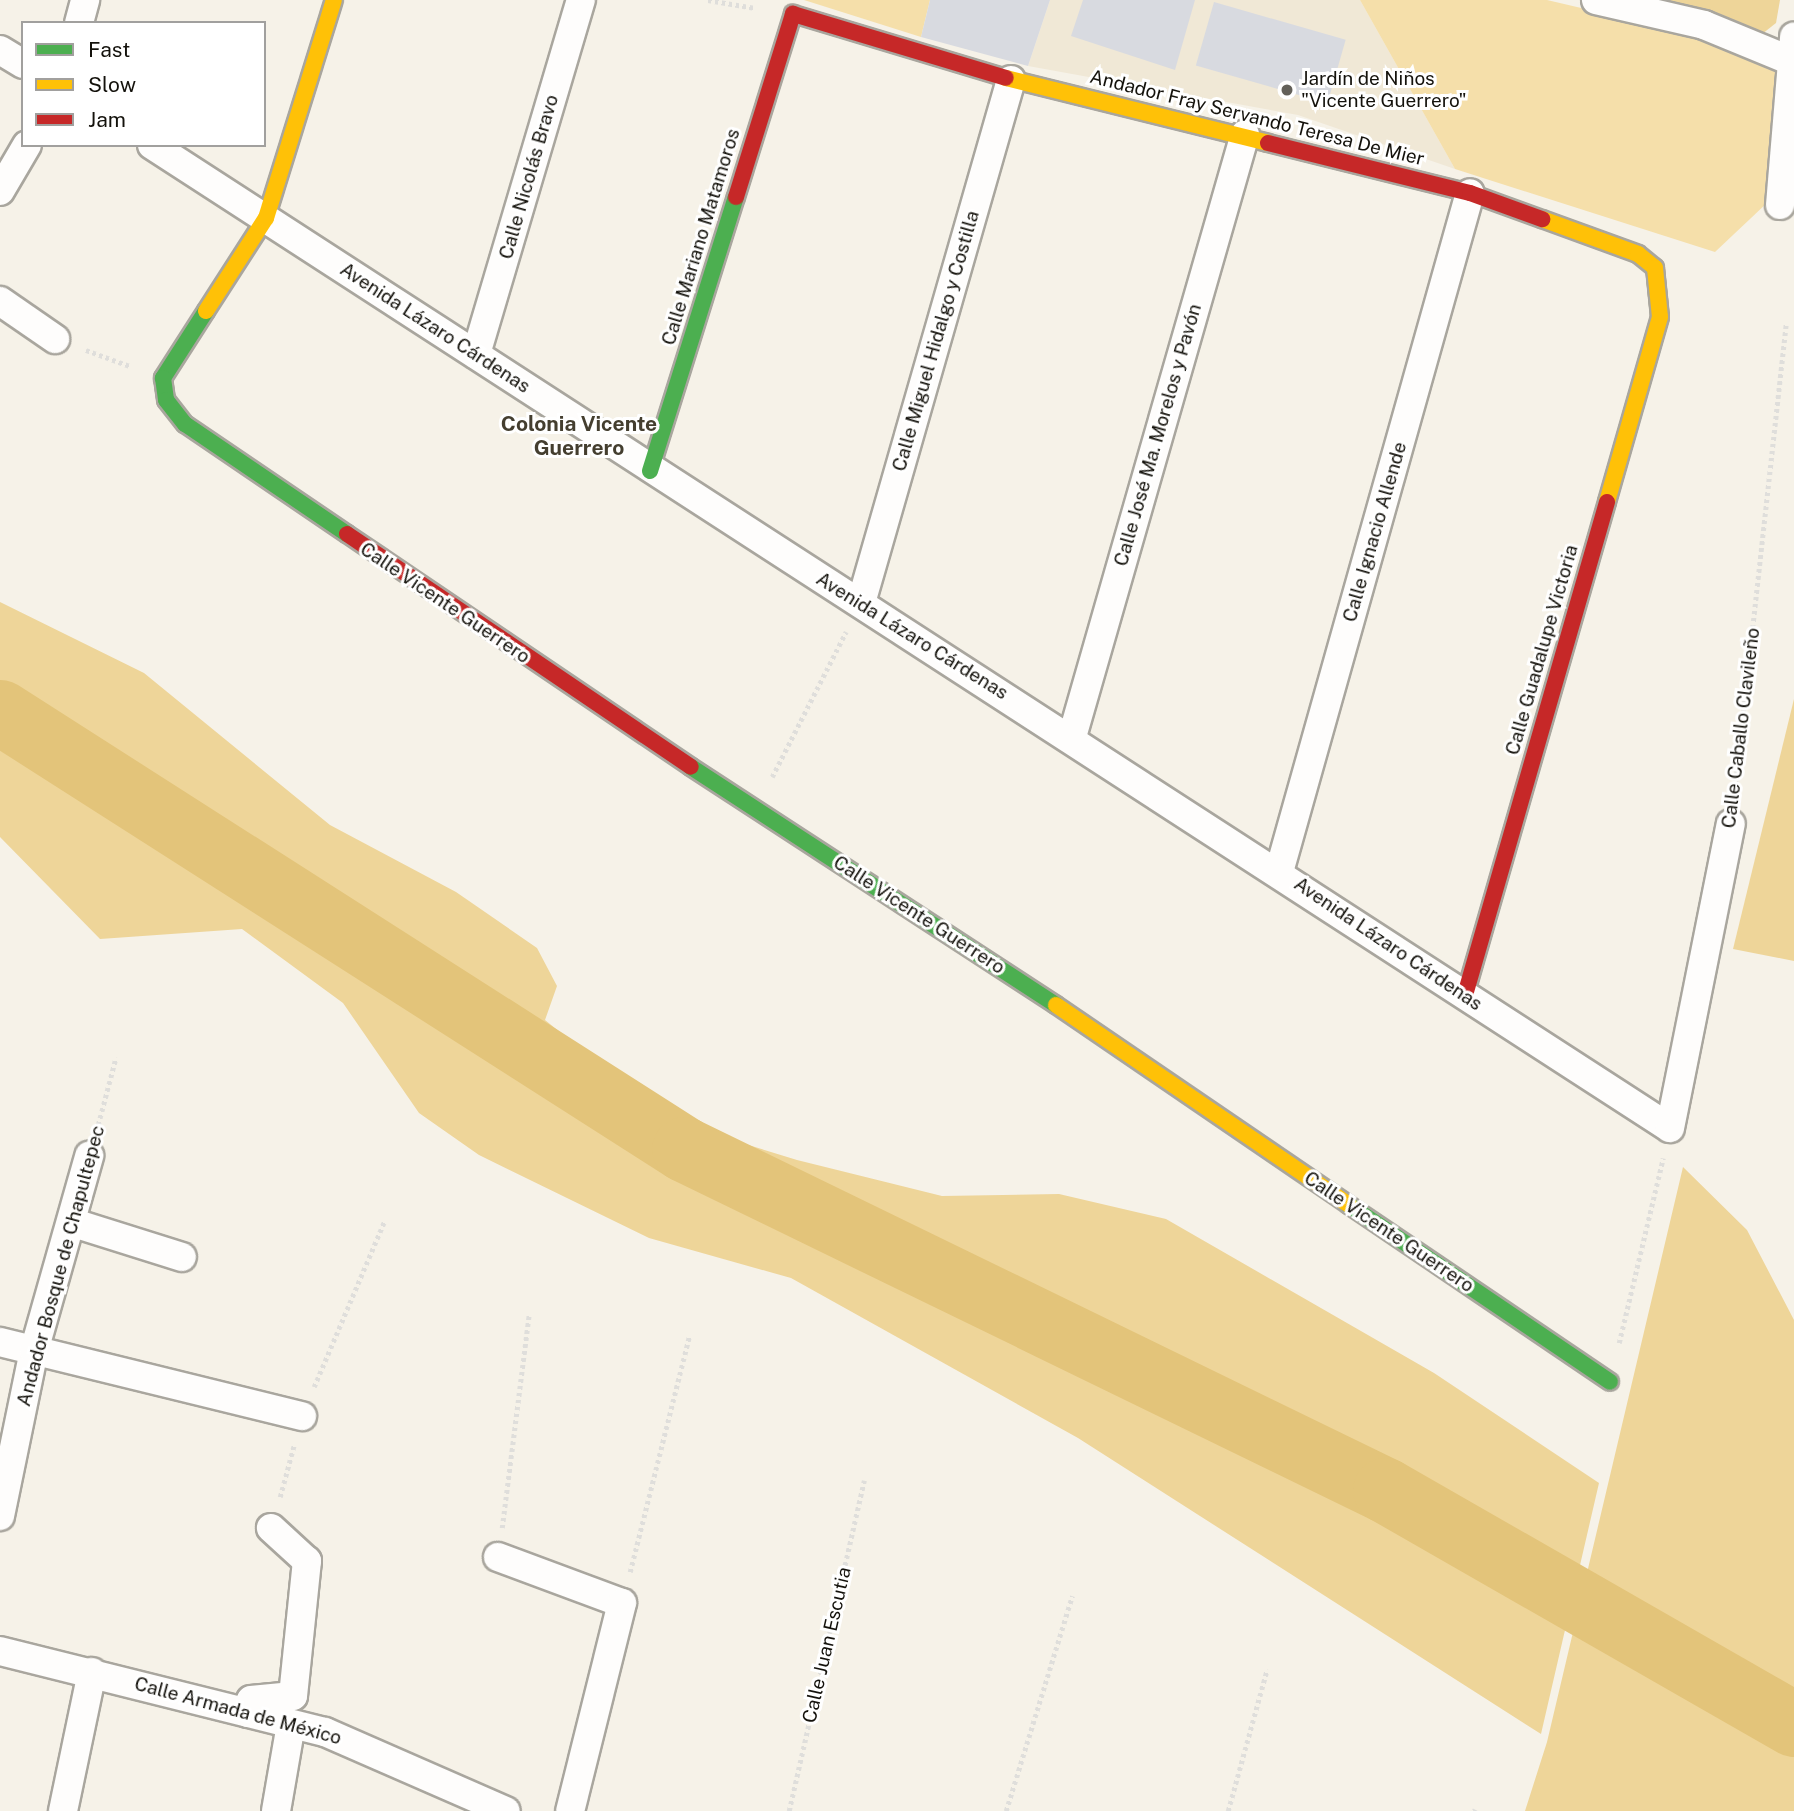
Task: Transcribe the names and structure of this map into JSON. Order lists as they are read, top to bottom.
{
  "streets": {
    "street": [
      "Andador Fray Servando Teresa De Mier",
      "Calle Nicolás Bravo",
      "Calle Mariano Matamoros",
      "Avenida Lázaro Cárdenas",
      "Calle Miguel Hidalgo y Costilla",
      "Calle José Ma. Morelos y Pavón",
      "Calle Ignacio Allende",
      "Calle Vicente Guerrero",
      "Calle Guadalupe Victoria",
      "Calle Caballo Clavileño",
      "Andador Bosque de Chapultepec",
      "Calle Armada de México"
    ],
    "path": ["Calle Juan Escutia"]
  },
  "crossings": [
    ["Andador Fray Servando Teresa De Mier", "Calle Mariano Matamoros"],
    ["Andador Fray Servando Teresa De Mier", "Calle Miguel Hidalgo y Costilla"],
    ["Andador Fray Servando Teresa De Mier", "Calle José Ma. Morelos y Pavón"],
    ["Andador Fray Servando Teresa De Mier", "Calle Ignacio Allende"],
    ["Andador Fray Servando Teresa De Mier", "Calle Guadalupe Victoria"],
    ["Calle Nicolás Bravo", "Avenida Lázaro Cárdenas"],
    ["Calle Mariano Matamoros", "Avenida Lázaro Cárdenas"],
    ["Avenida Lázaro Cárdenas", "Calle Miguel Hidalgo y Costilla"],
    ["Avenida Lázaro Cárdenas", "Calle José Ma. Morelos y Pavón"],
    ["Avenida Lázaro Cárdenas", "Calle Ignacio Allende"],
    ["Avenida Lázaro Cárdenas", "Calle Guadalupe Victoria"],
    ["Avenida Lázaro Cárdenas", "Calle Caballo Clavileño"]
  ],
  "districts": ["Colonia Vicente Guerrero"],
  "places": ["Jardín de Niños \"Vicente Guerrero\""],
  "legend": ["Fast", "Slow", "Jam"]
}
